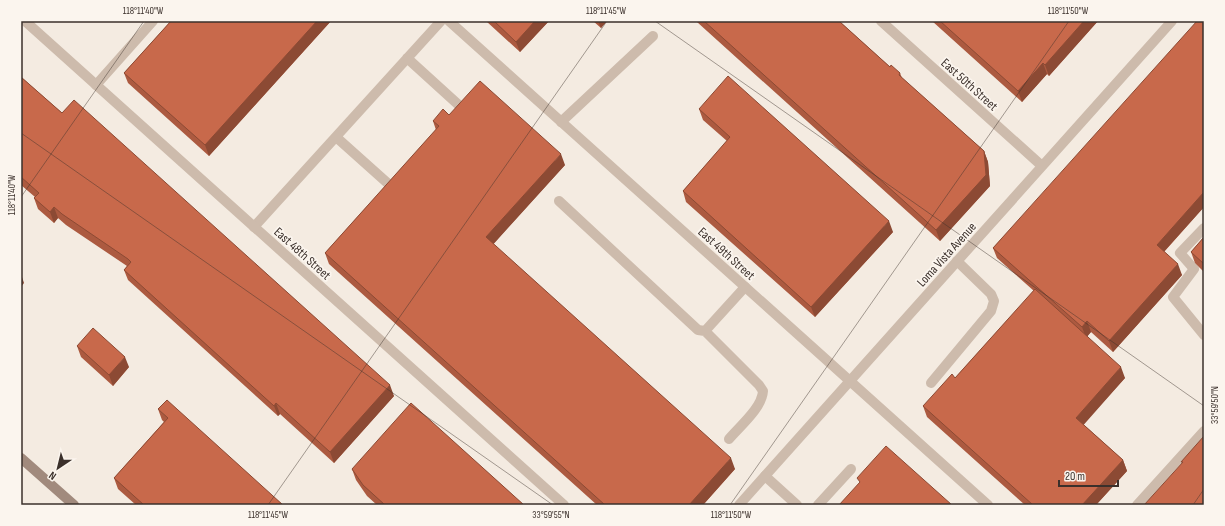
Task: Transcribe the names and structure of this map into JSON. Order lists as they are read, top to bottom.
{
  "streets": {
    "street": [
      "East 50th Street",
      "East 48th Street",
      "East 49th Street",
      "Loma Vista Avenue"
    ]
  },
  "crossings": [
    ["East 50th Street", "Loma Vista Avenue"],
    ["East 49th Street", "Loma Vista Avenue"]
  ],
  "scale_bar": "20 m",
  "north": "bottom left",
  "coordinates": [
    "118°11'40\"W",
    "118°11'45\"W",
    "118°11'50\"W",
    "33°59'50\"N",
    "33°59'55\"N"
  ]
}
